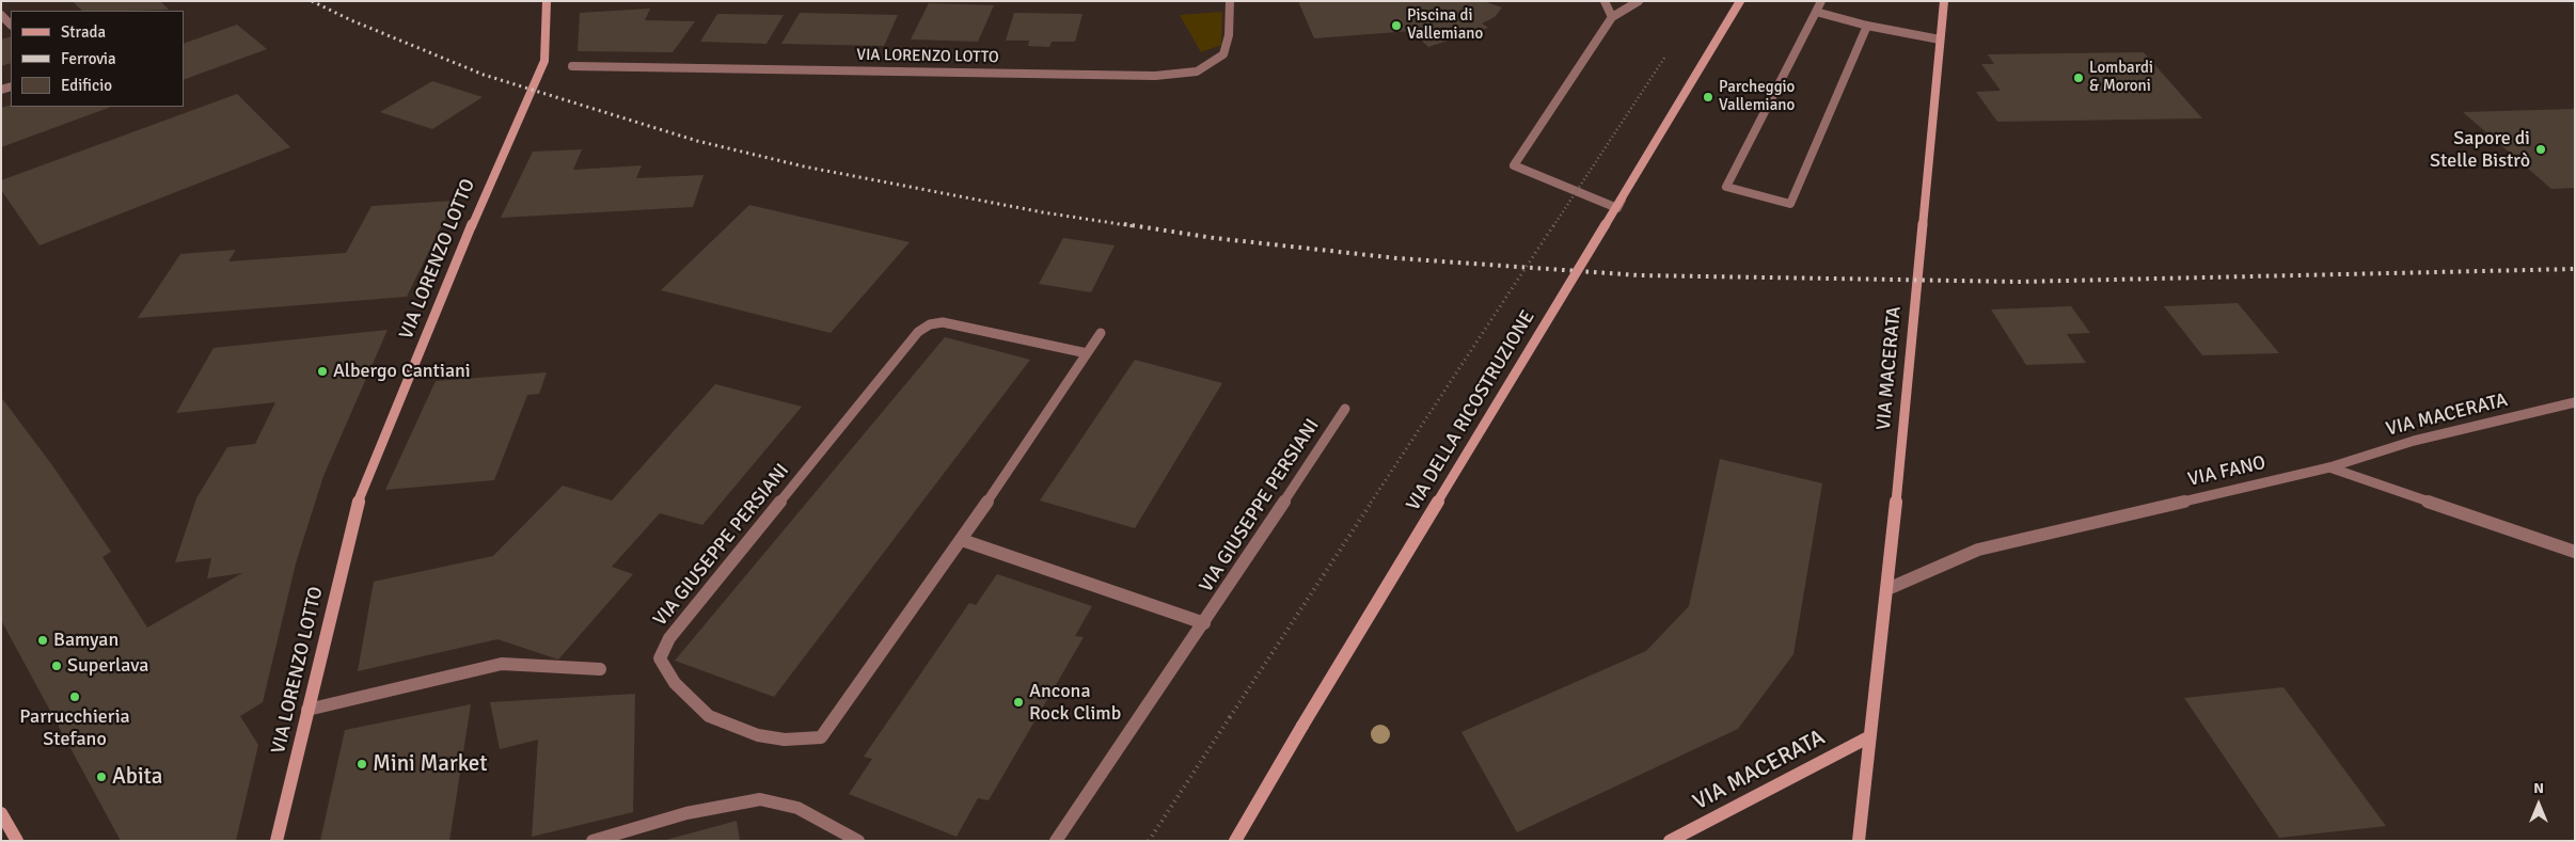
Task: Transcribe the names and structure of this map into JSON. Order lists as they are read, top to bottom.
{
  "streets": {
    "street": [
      "VIA LORENZO LOTTO",
      "VIA MACERATA",
      "VIA DELLA RICOSTRUZIONE",
      "VIA FANO",
      "VIA GIUSEPPE PERSIANI"
    ]
  },
  "crossings": [
    ["VIA MACERATA", "VIA FANO"]
  ],
  "places": [
    "Piscina di Vallemiano",
    "Lombardi & Moroni",
    "Parcheggio Vallemiano",
    "Sapore di Stelle Bistrò",
    "Albergo Cantiani",
    "Bamyan",
    "Superlava",
    "Parrucchieria Stefano",
    "Ancona Rock Climb",
    "Mini Market",
    "Abita"
  ],
  "legend": ["Strada", "Ferrovia", "Edificio"],
  "north": "top"
}
